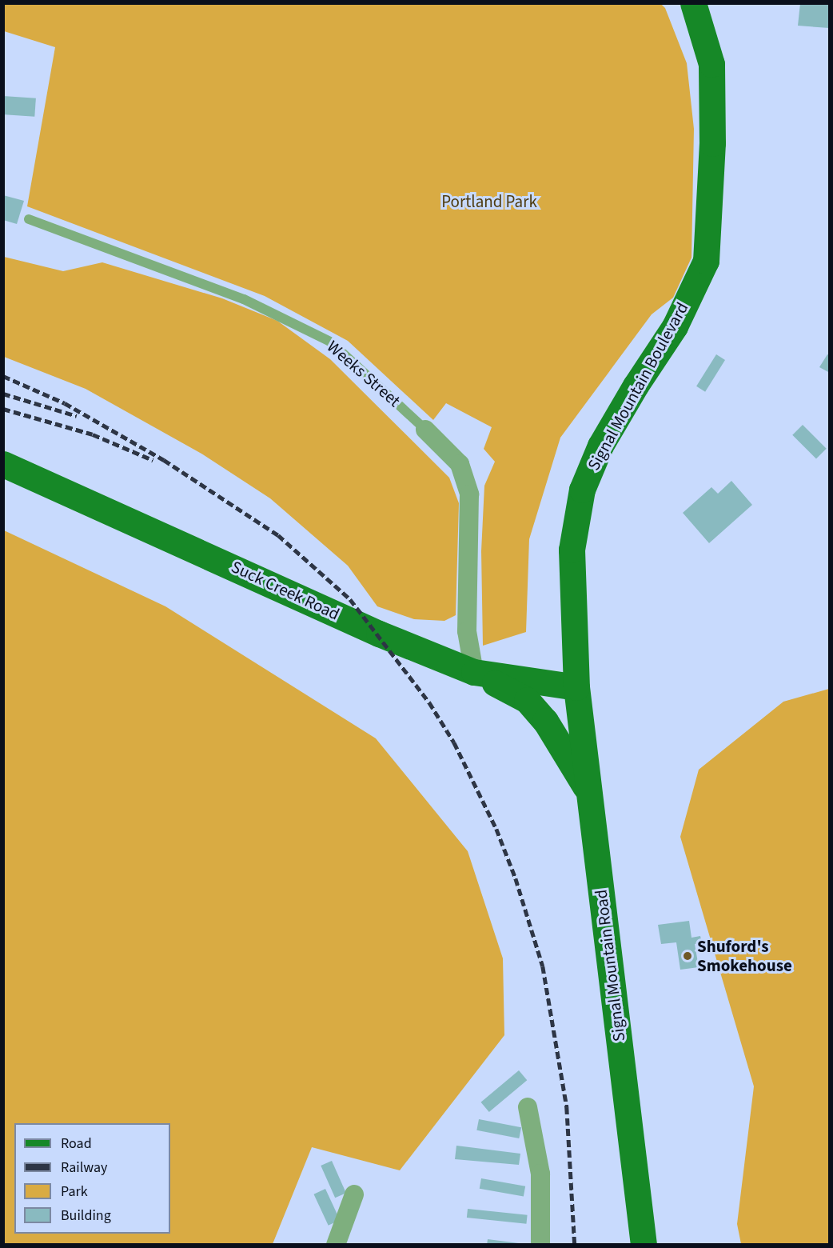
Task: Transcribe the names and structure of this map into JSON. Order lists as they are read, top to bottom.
{
  "streets": {
    "main road": ["Signal Mountain Boulevard", "Suck Creek Road", "Signal Mountain Road"],
    "street": ["Weeks Street"]
  },
  "crossings": [
    ["Weeks Street", "Suck Creek Road"],
    ["Signal Mountain Boulevard", "Suck Creek Road"],
    ["Signal Mountain Boulevard", "Signal Mountain Road"],
    ["Suck Creek Road", "Signal Mountain Road"]
  ],
  "parks": ["Portland Park"],
  "places": ["Shuford's Smokehouse"],
  "legend": [
    "Road",
    "Railway",
    "Park",
    "Building"
  ]
}
